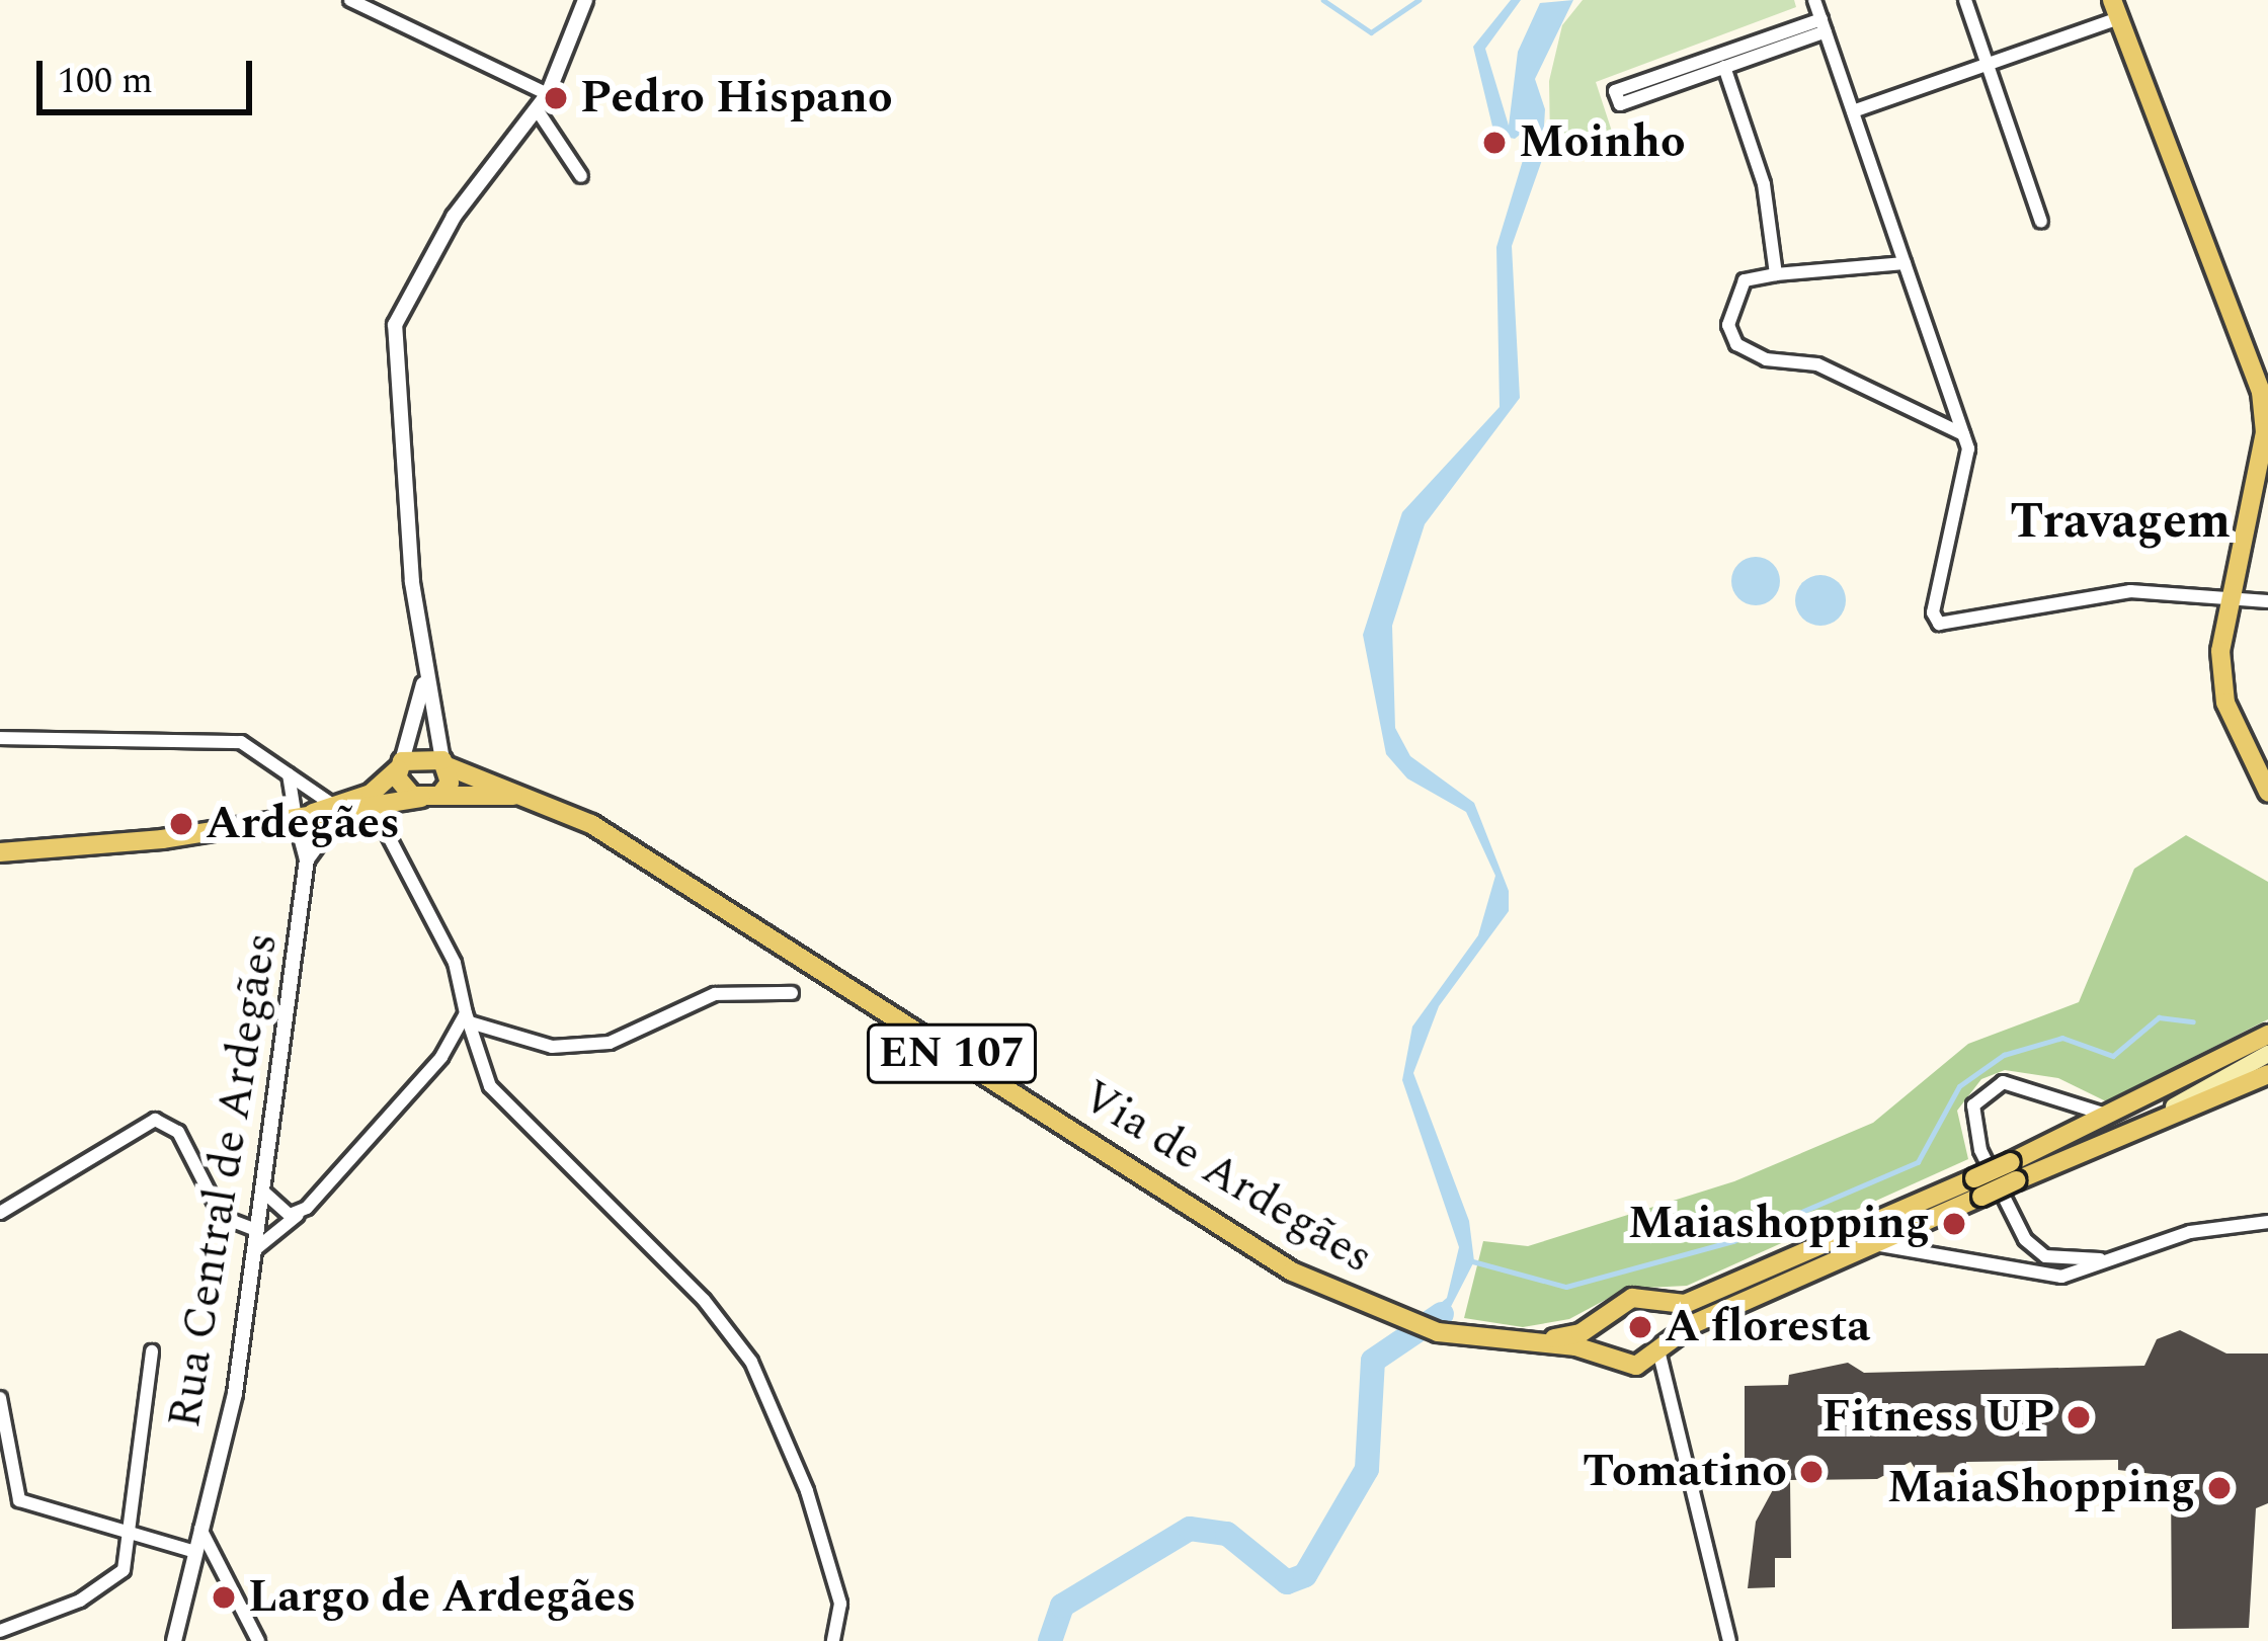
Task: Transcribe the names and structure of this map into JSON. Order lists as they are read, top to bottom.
{
  "streets": {
    "main road": ["EN 107", "Via de Ardegães"],
    "street": ["Rua Central de Ardegães"]
  },
  "crossings": [
    ["EN 107", "Via de Ardegães"],
    ["EN 107", "Rua Central de Ardegães"]
  ],
  "districts": ["Travagem"],
  "places": [
    "Pedro Hispano",
    "Moinho",
    "Ardegães",
    "Maiashopping",
    "A floresta",
    "Fitness UP",
    "Tomatino",
    "MaiaShopping",
    "Largo de Ardegães"
  ],
  "scale_bar": "100 m"
}
